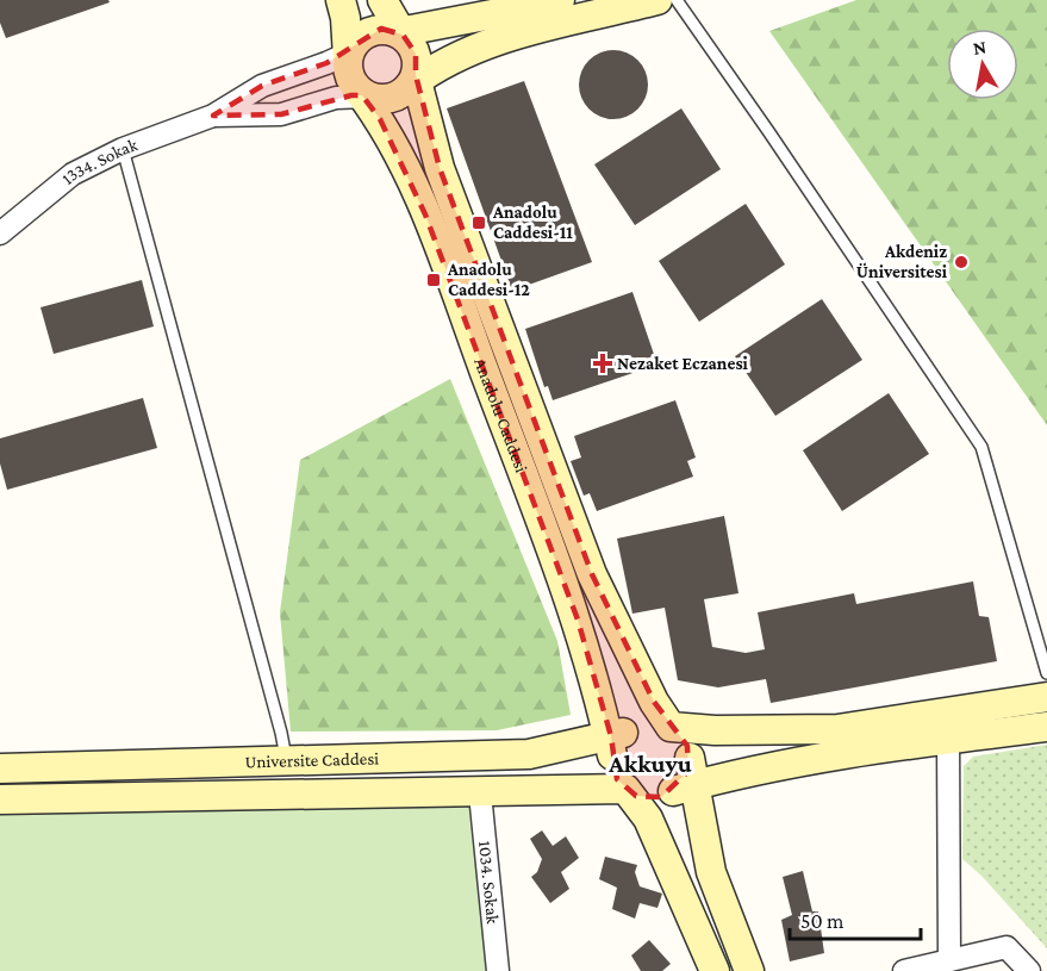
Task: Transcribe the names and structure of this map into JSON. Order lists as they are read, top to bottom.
{
  "streets": {
    "street": [
      "1334. Sokak",
      "Anadolu Caddesi",
      "Universite Caddesi",
      "1034. Sokak"
    ]
  },
  "crossings": [
    ["1334. Sokak", "Anadolu Caddesi"],
    ["Anadolu Caddesi", "Universite Caddesi"],
    ["Universite Caddesi", "1034. Sokak"]
  ],
  "districts": ["Akkuyu"],
  "places": {
    "transit": ["Anadolu Caddesi-11", "Anadolu Caddesi-12"],
    "other": ["Akdeniz Üniversitesi"],
    "health": ["Nezaket Eczanesi"]
  },
  "scale_bar": "50 m",
  "north": "top"
}
